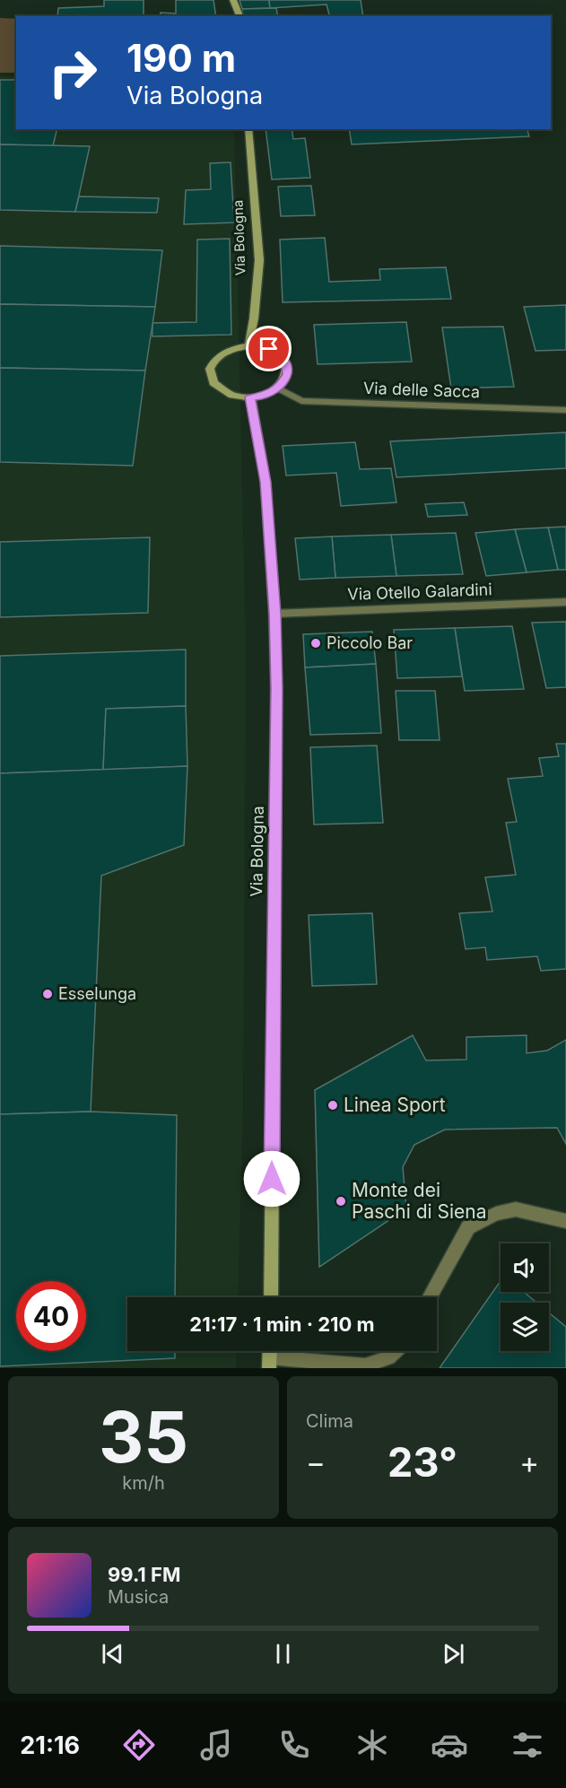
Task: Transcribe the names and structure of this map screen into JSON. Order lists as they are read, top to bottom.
{
  "streets": {
    "street": ["Via Bologna", "Via delle Sacca", "Via Otello Galardini"]
  },
  "crossings": [
    ["Via Bologna", "Via delle Sacca"],
    ["Via Bologna", "Via Otello Galardini"]
  ],
  "places": [
    "Piccolo Bar",
    "Esselunga",
    "Linea Sport",
    "Monte dei Paschi di Siena"
  ],
  "page": {
    "turn": ["190 m", "Via Bologna"],
    "limit": "40",
    "trip": "21:17 · 1 min · 210 m",
    "tile": [
      ["35", "km/h"],
      "Clima"
    ],
    "heat": ["−", "23°", "+"],
    "song": ["99.1 FM", "Musica"],
    "tabs": "21:16"
  }
}
